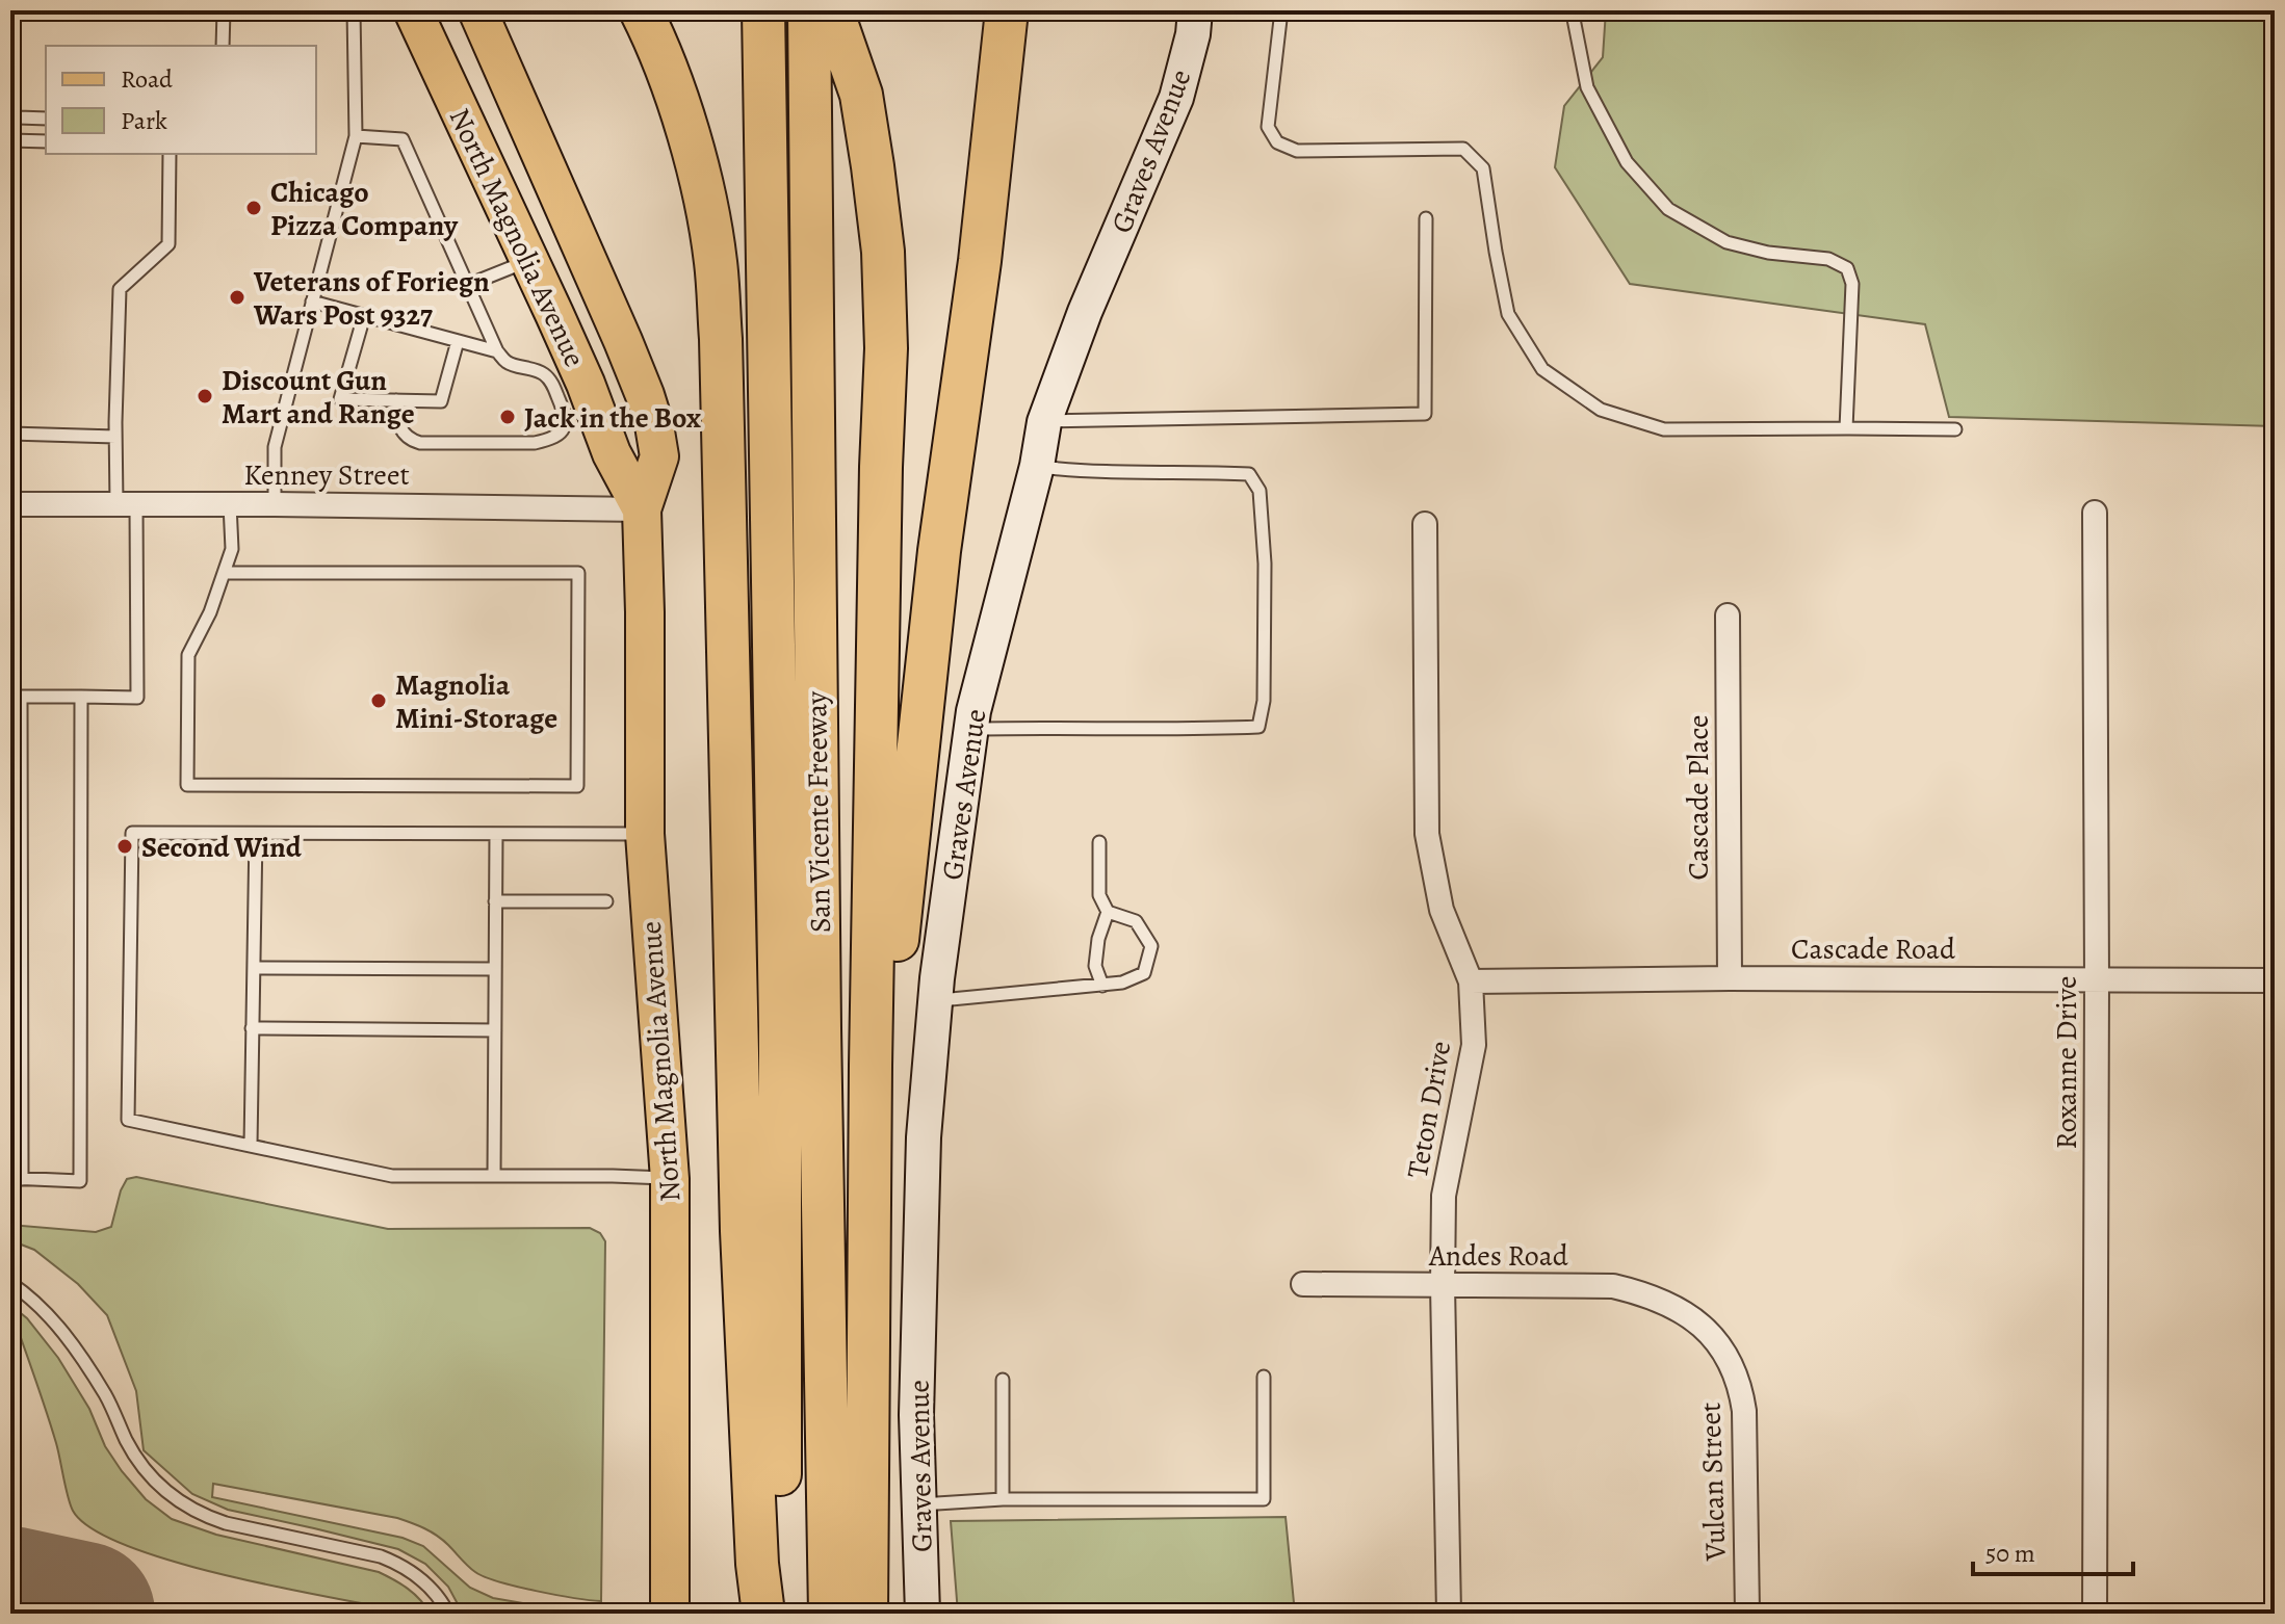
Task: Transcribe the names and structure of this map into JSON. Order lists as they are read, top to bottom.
{
  "streets": {
    "highway": ["San Vicente Freeway"],
    "main road": ["Graves Avenue", "North Magnolia Avenue"],
    "street": [
      "Kenney Street",
      "Cascade Place",
      "Cascade Road",
      "Roxanne Drive",
      "Teton Drive",
      "Andes Road",
      "Vulcan Street"
    ]
  },
  "crossings": [
    ["North Magnolia Avenue", "Kenney Street"],
    ["Cascade Place", "Cascade Road"],
    ["Cascade Road", "Roxanne Drive"],
    ["Cascade Road", "Teton Drive"],
    ["Teton Drive", "Andes Road"],
    ["Andes Road", "Vulcan Street"]
  ],
  "places": [
    "Chicago Pizza Company",
    "Veterans of Foriegn Wars Post 9327",
    "Discount Gun Mart and Range",
    "Jack in the Box",
    "Magnolia Mini-Storage",
    "Second Wind"
  ],
  "legend": ["Road", "Park"],
  "scale_bar": "50 m"
}
